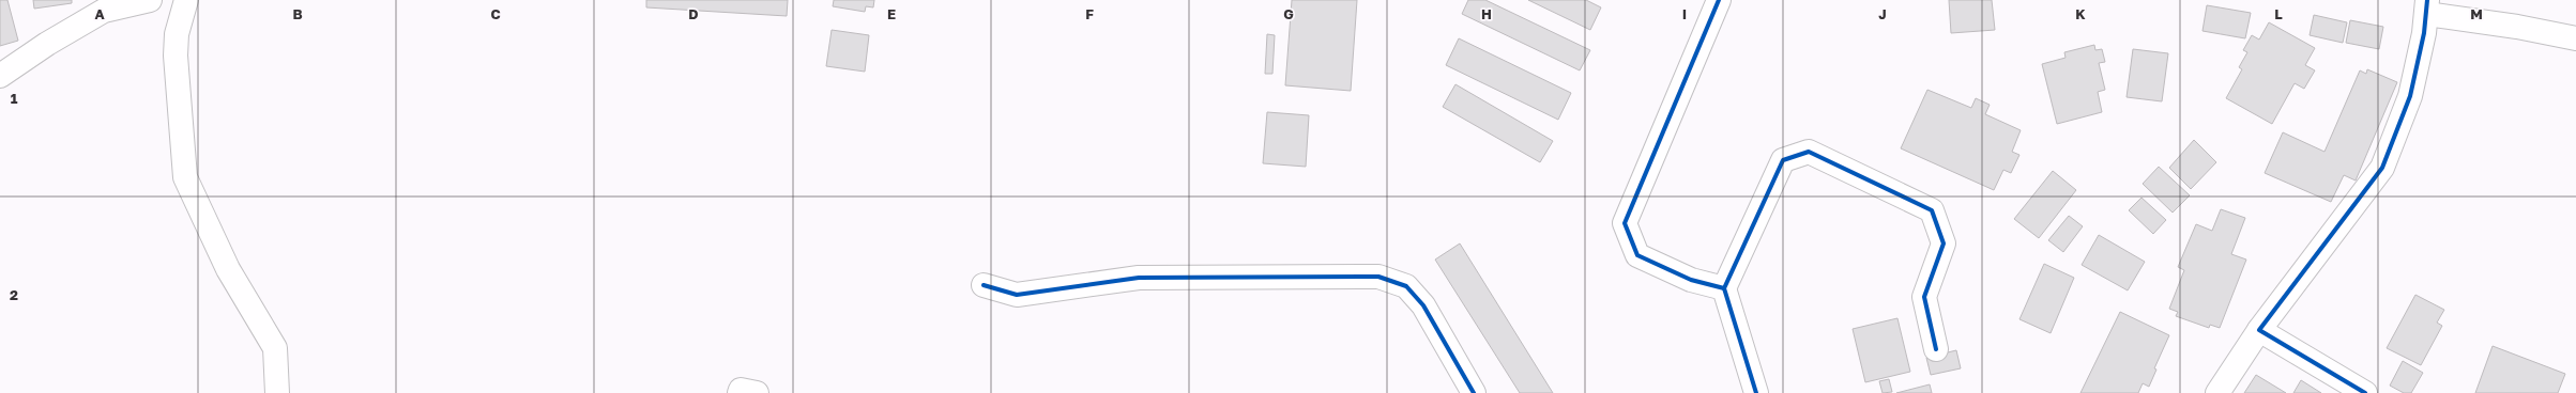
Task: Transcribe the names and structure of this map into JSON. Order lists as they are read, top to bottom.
{
  "grid": {
    "columns": [
      "A",
      "B",
      "C",
      "D",
      "E",
      "F",
      "G",
      "H",
      "I",
      "J",
      "K",
      "L",
      "M"
    ],
    "rows": ["1", "2"]
  }
}
